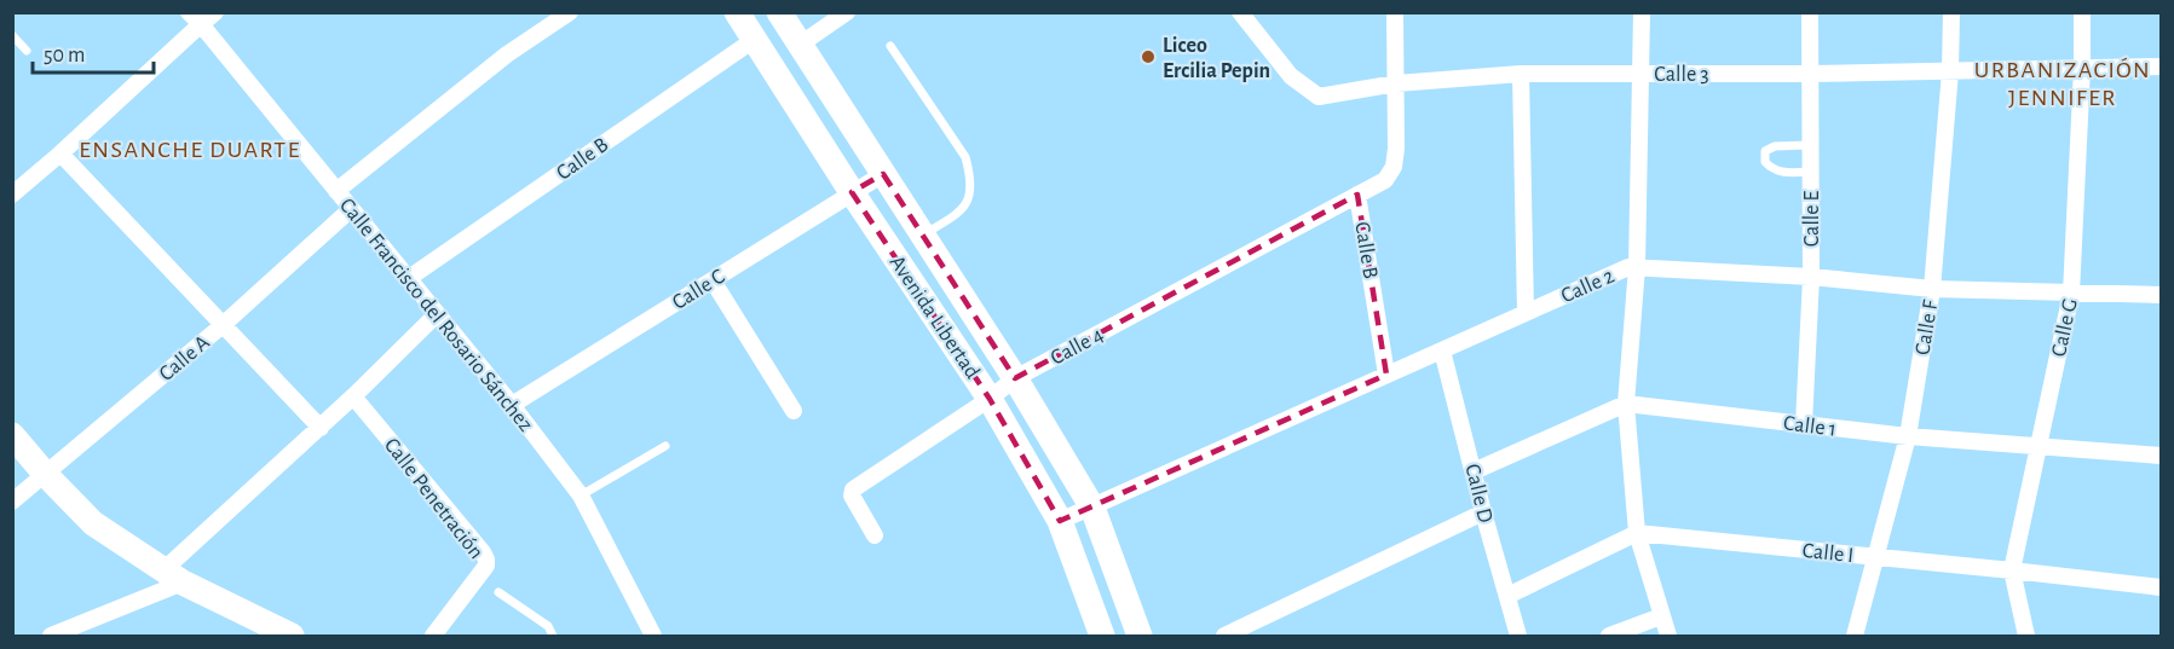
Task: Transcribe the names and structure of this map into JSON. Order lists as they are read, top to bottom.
{
  "streets": {
    "main road": ["Avenida Libertad"],
    "street": [
      "Calle 3",
      "Calle B",
      "Calle E",
      "Calle 2",
      "Calle C",
      "Calle Francisco del Rosario Sánchez",
      "Calle F",
      "Calle G",
      "Calle 4",
      "Calle A",
      "Calle 1",
      "Calle D",
      "Calle Penetración",
      "Calle I"
    ]
  },
  "crossings": [
    ["Calle 3", "Calle B"],
    ["Calle 3", "Calle E"],
    ["Calle 3", "Calle F"],
    ["Calle 3", "Calle G"],
    ["Calle B", "Calle 2"],
    ["Calle B", "Calle Francisco del Rosario Sánchez"],
    ["Calle B", "Avenida Libertad"],
    ["Calle B", "Calle 4"],
    ["Calle E", "Calle 2"],
    ["Calle E", "Calle 1"],
    ["Calle 2", "Avenida Libertad"],
    ["Calle 2", "Calle F"],
    ["Calle 2", "Calle G"],
    ["Calle 2", "Calle D"],
    ["Calle C", "Calle Francisco del Rosario Sánchez"],
    ["Calle C", "Avenida Libertad"],
    ["Calle Francisco del Rosario Sánchez", "Calle A"],
    ["Avenida Libertad", "Calle 4"],
    ["Calle F", "Calle 1"],
    ["Calle F", "Calle I"],
    ["Calle G", "Calle 1"],
    ["Calle G", "Calle I"]
  ],
  "districts": ["URBANIZACIÓN JENNIFER", "ENSANCHE DUARTE"],
  "places": ["Liceo Ercilia Pepin"],
  "scale_bar": "50 m"
}
